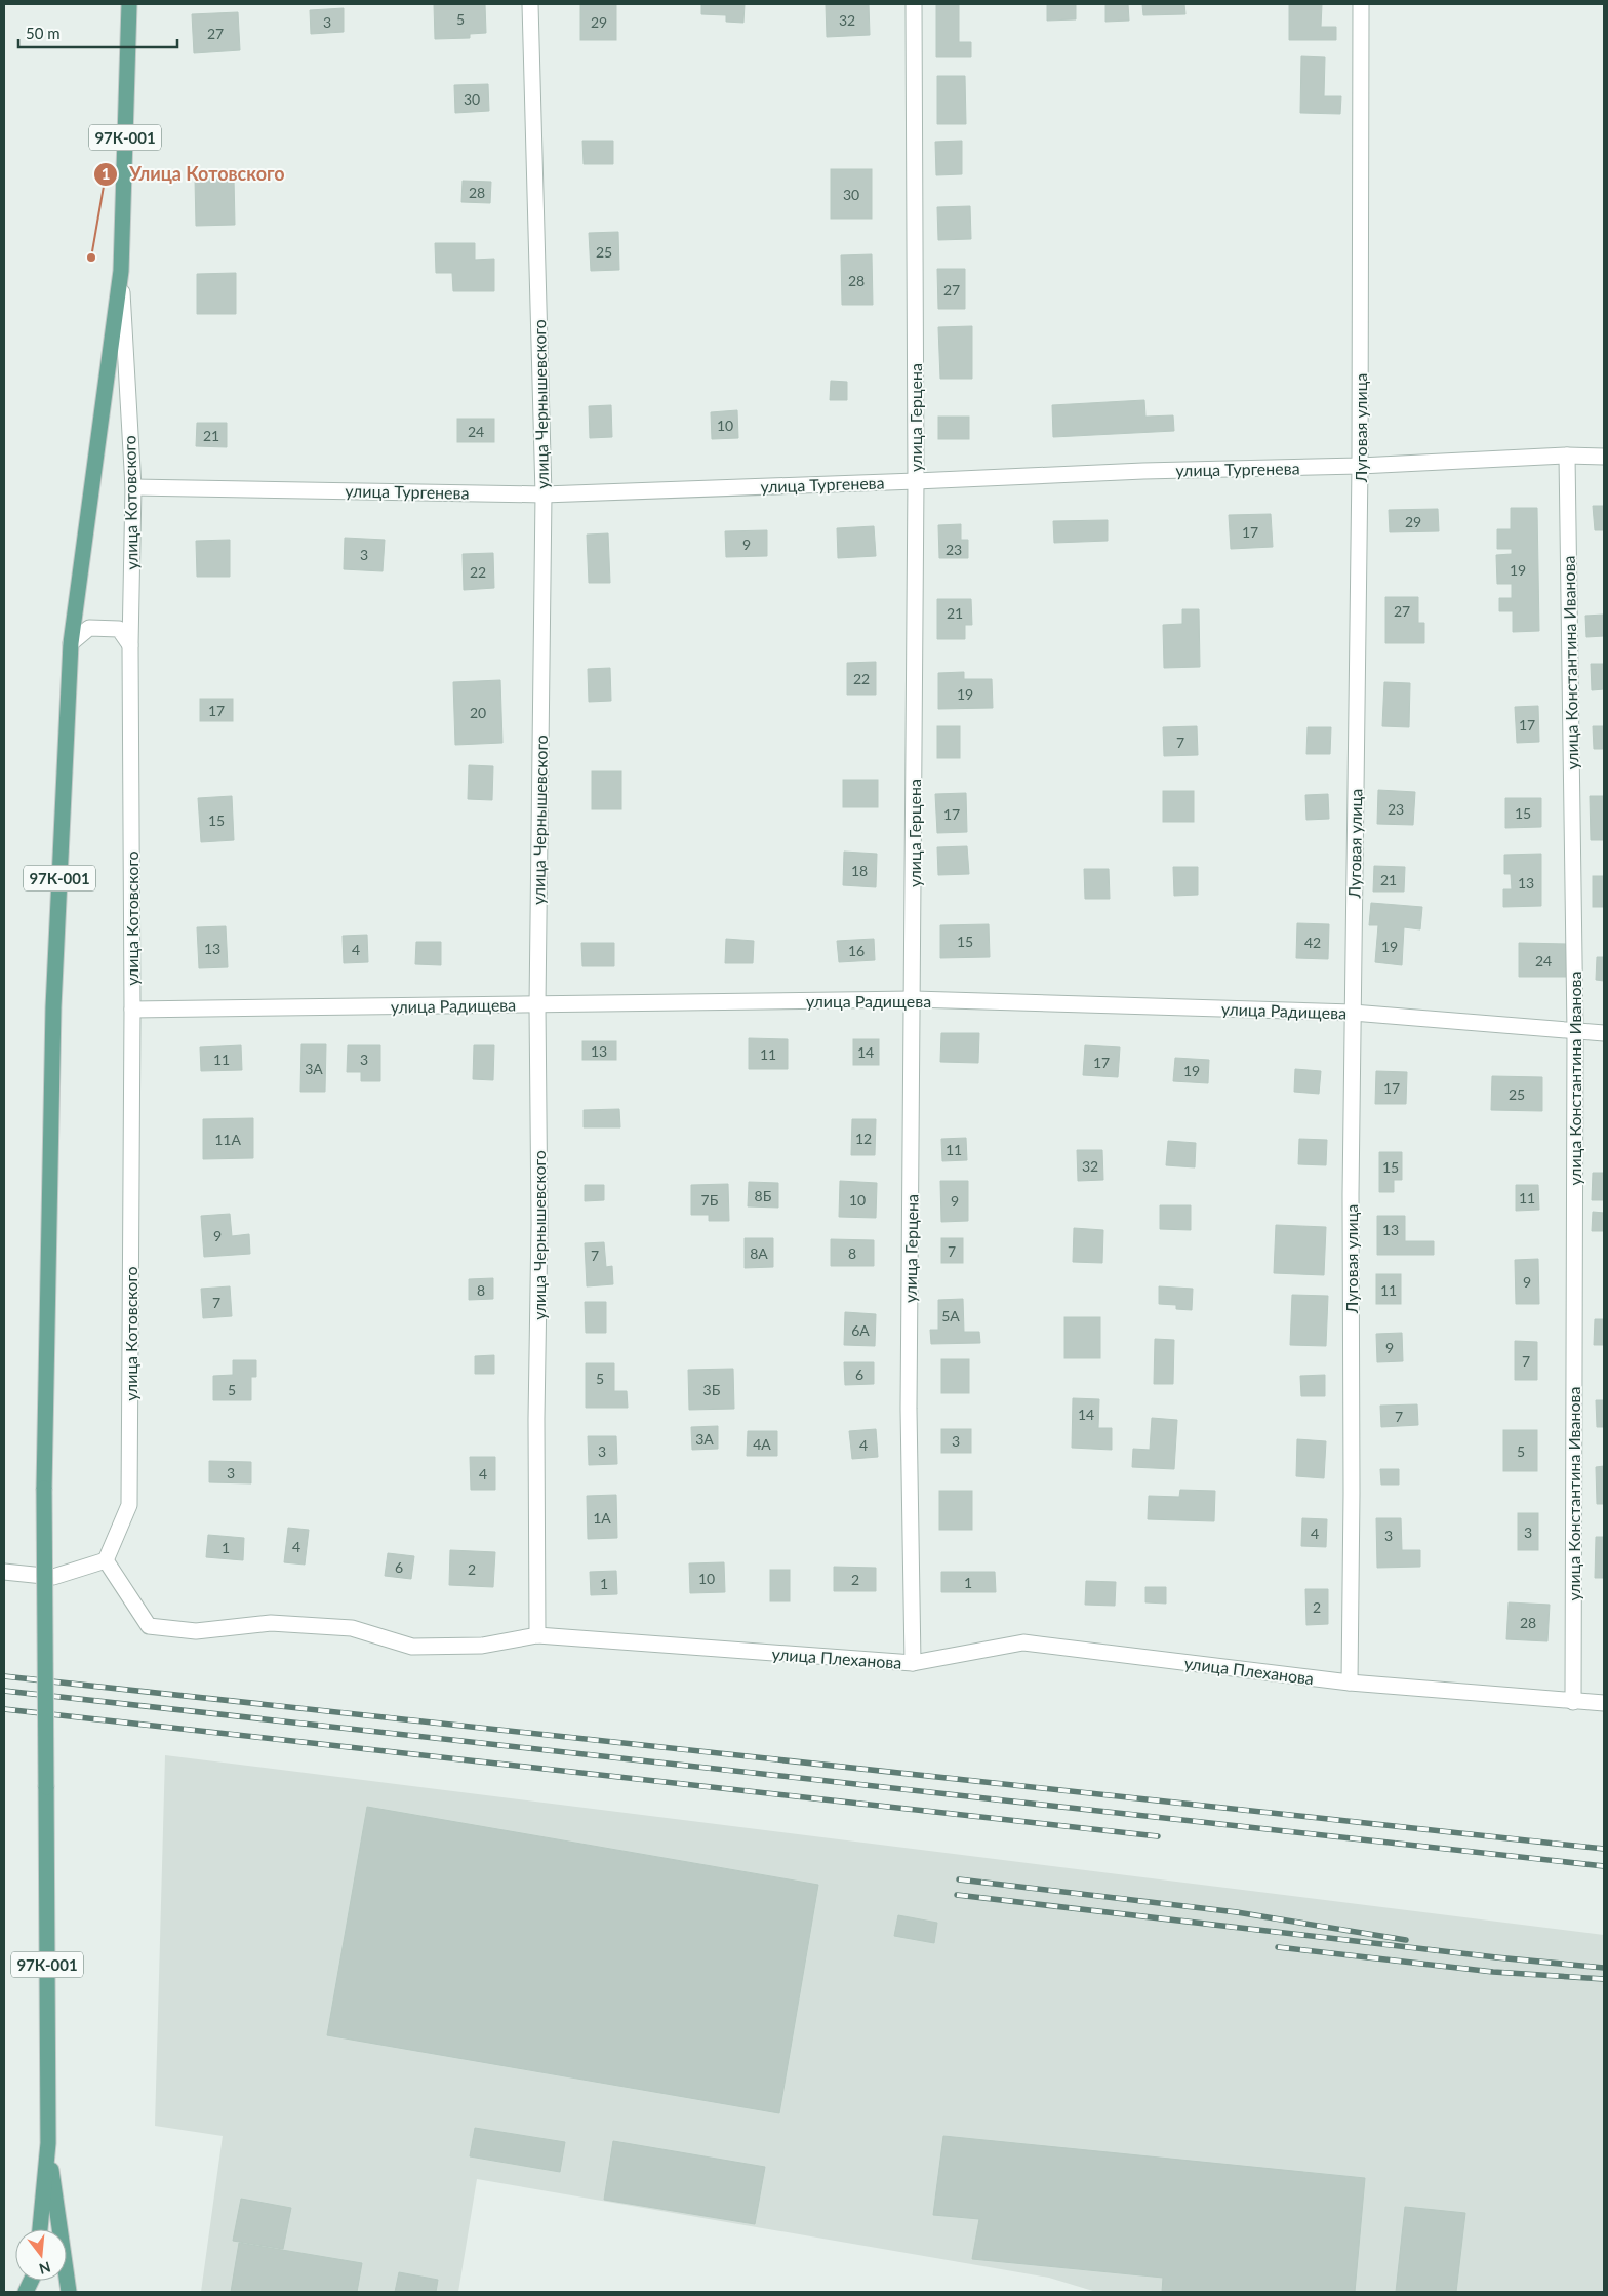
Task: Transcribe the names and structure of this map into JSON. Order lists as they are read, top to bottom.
{
  "streets": {
    "main road": ["97К-001"],
    "street": [
      "улица Чернышевского",
      "улица Герцена",
      "Луговая улица",
      "улица Тургенева",
      "улица Котовского",
      "улица Константина Иванова",
      "улица Радищева",
      "улица Плеханова"
    ]
  },
  "crossings": [
    ["97К-001", "улица Котовского"],
    ["улица Чернышевского", "улица Тургенева"],
    ["улица Чернышевского", "улица Радищева"],
    ["улица Чернышевского", "улица Плеханова"],
    ["улица Герцена", "улица Тургенева"],
    ["улица Герцена", "улица Радищева"],
    ["улица Герцена", "улица Плеханова"],
    ["Луговая улица", "улица Тургенева"],
    ["Луговая улица", "улица Радищева"],
    ["Луговая улица", "улица Плеханова"],
    ["улица Тургенева", "улица Котовского"],
    ["улица Тургенева", "улица Константина Иванова"],
    ["улица Котовского", "улица Радищева"],
    ["улица Котовского", "улица Плеханова"],
    ["улица Константина Иванова", "улица Радищева"],
    ["улица Константина Иванова", "улица Плеханова"]
  ],
  "places": ["Улица Котовского"],
  "house_numbers": [
    "5",
    "32",
    "3",
    "29",
    "27",
    "30",
    "28",
    "30",
    "25",
    "28",
    "27",
    "10",
    "24",
    "21",
    "29",
    "17",
    "9",
    "23",
    "3",
    "19",
    "22",
    "27",
    "21",
    "22",
    "19",
    "17",
    "20",
    "17",
    "7",
    "23",
    "15",
    "17",
    "15",
    "18",
    "21",
    "13",
    "15",
    "42",
    "19",
    "13",
    "4",
    "16",
    "24",
    "13",
    "14",
    "11",
    "11",
    "3",
    "17",
    "3А",
    "19",
    "17",
    "25",
    "12",
    "11А",
    "11",
    "32",
    "15",
    "8Б",
    "11",
    "7Б",
    "10",
    "9",
    "13",
    "9",
    "7",
    "8А",
    "8",
    "7",
    "9",
    "8",
    "11",
    "7",
    "5А",
    "6А",
    "9",
    "7",
    "6",
    "5",
    "5",
    "3Б",
    "14",
    "7",
    "3А",
    "3",
    "4А",
    "4",
    "3",
    "5",
    "3",
    "4",
    "1А",
    "3",
    "4",
    "3",
    "4",
    "1",
    "6",
    "2",
    "10",
    "2",
    "1",
    "1",
    "2",
    "28"
  ],
  "scale_bar": "50 m",
  "north": "bottom"
}
